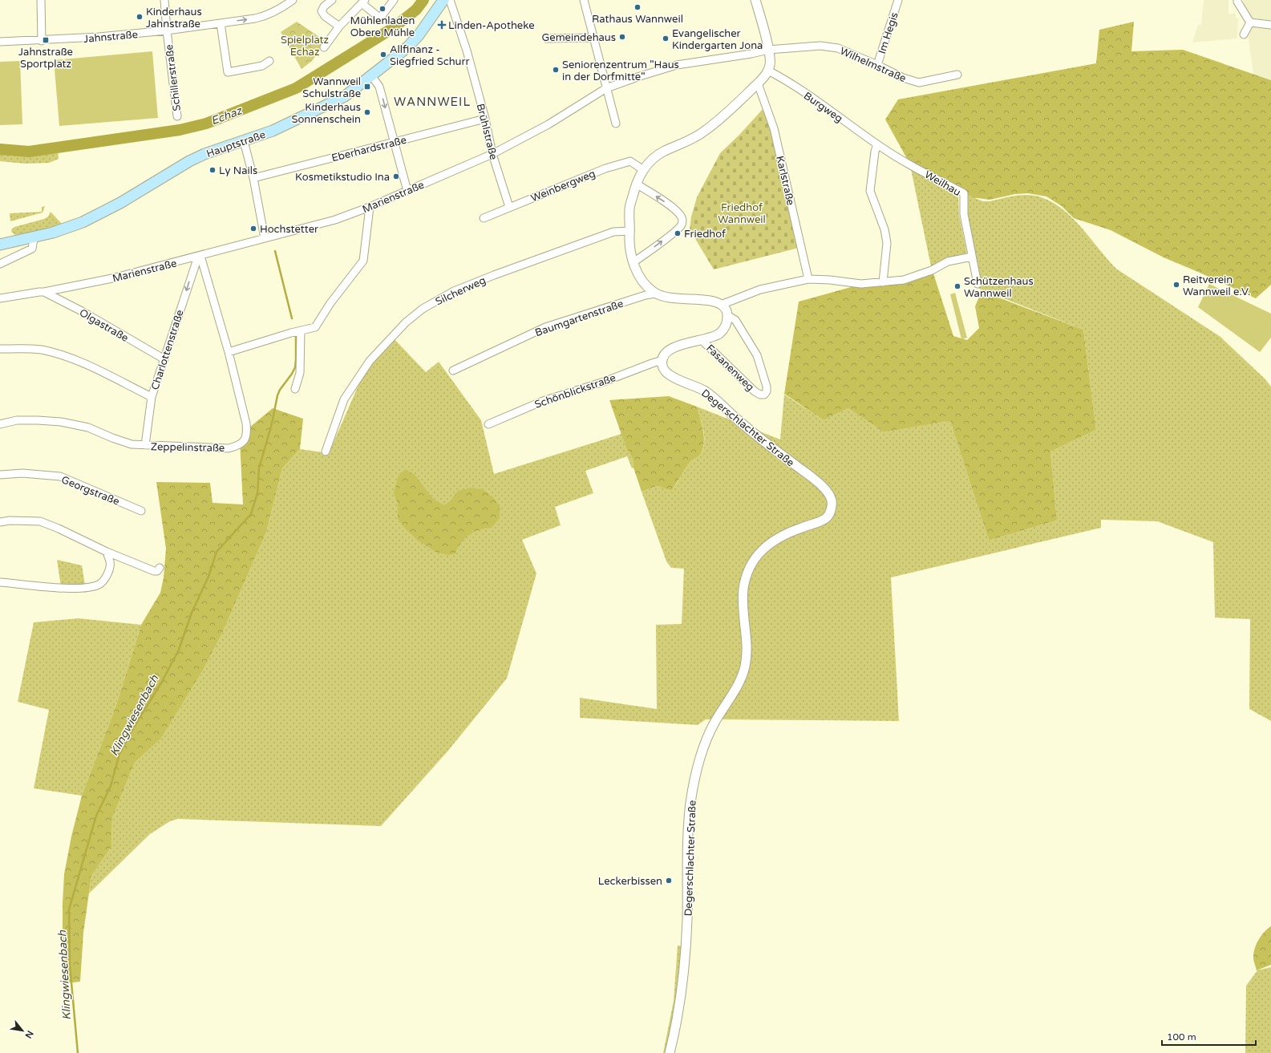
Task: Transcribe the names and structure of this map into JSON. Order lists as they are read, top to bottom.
{
  "streets": {
    "main road": ["Hauptstraße"],
    "street": [
      "Im Hegis",
      "Jahnstraße",
      "Wilhelmstraße",
      "Schillerstraße",
      "Burgweg",
      "Brühlstraße",
      "Eberhardstraße",
      "Karlstraße",
      "Weilhau",
      "Weinbergweg",
      "Marienstraße",
      "Silcherweg",
      "Baumgartenstraße",
      "Olgastraße",
      "Charlottenstraße",
      "Fasanenweg",
      "Schönblickstraße",
      "Degerschlachter Straße",
      "Zeppelinstraße",
      "Georgstraße"
    ]
  },
  "crossings": [
    ["Im Hegis", "Wilhelmstraße"],
    ["Jahnstraße", "Schillerstraße"],
    ["Wilhelmstraße", "Marienstraße"],
    ["Burgweg", "Weilhau"],
    ["Brühlstraße", "Eberhardstraße"],
    ["Brühlstraße", "Weinbergweg"],
    ["Brühlstraße", "Marienstraße"],
    ["Marienstraße", "Olgastraße"],
    ["Marienstraße", "Charlottenstraße"],
    ["Marienstraße", "Zeppelinstraße"],
    ["Olgastraße", "Charlottenstraße"],
    ["Charlottenstraße", "Zeppelinstraße"],
    ["Schönblickstraße", "Degerschlachter Straße"]
  ],
  "one_way": ["Charlottenstraße"],
  "districts": ["WANNWEIL"],
  "water": ["Echaz", "Klingwiesenbach"],
  "parks": ["Spielplatz Echaz", "Friedhof Wannweil"],
  "places": {
    "other": [
      "Rathaus Wannweil",
      "Mühlenladen Obere Mühle",
      "Kinderhaus Jahnstraße",
      "Gemeindehaus",
      "Evangelischer Kindergarten Jona",
      "Allfinanz - Siegfried Schurr",
      "Seniorenzentrum \"Haus in der Dorfmitte\"",
      "Kinderhaus Sonnenschein",
      "Ly Nails",
      "Kosmetikstudio Ina",
      "Hochstetter",
      "Friedhof",
      "Reitverein Wannweil e.V.",
      "Schützenhaus Wannweil",
      "Leckerbissen"
    ],
    "health": ["Linden-Apotheke"],
    "transit": ["Jahnstraße Sportplatz", "Wannweil Schulstraße"]
  },
  "scale_bar": "100 m",
  "north": "bottom right"
}
